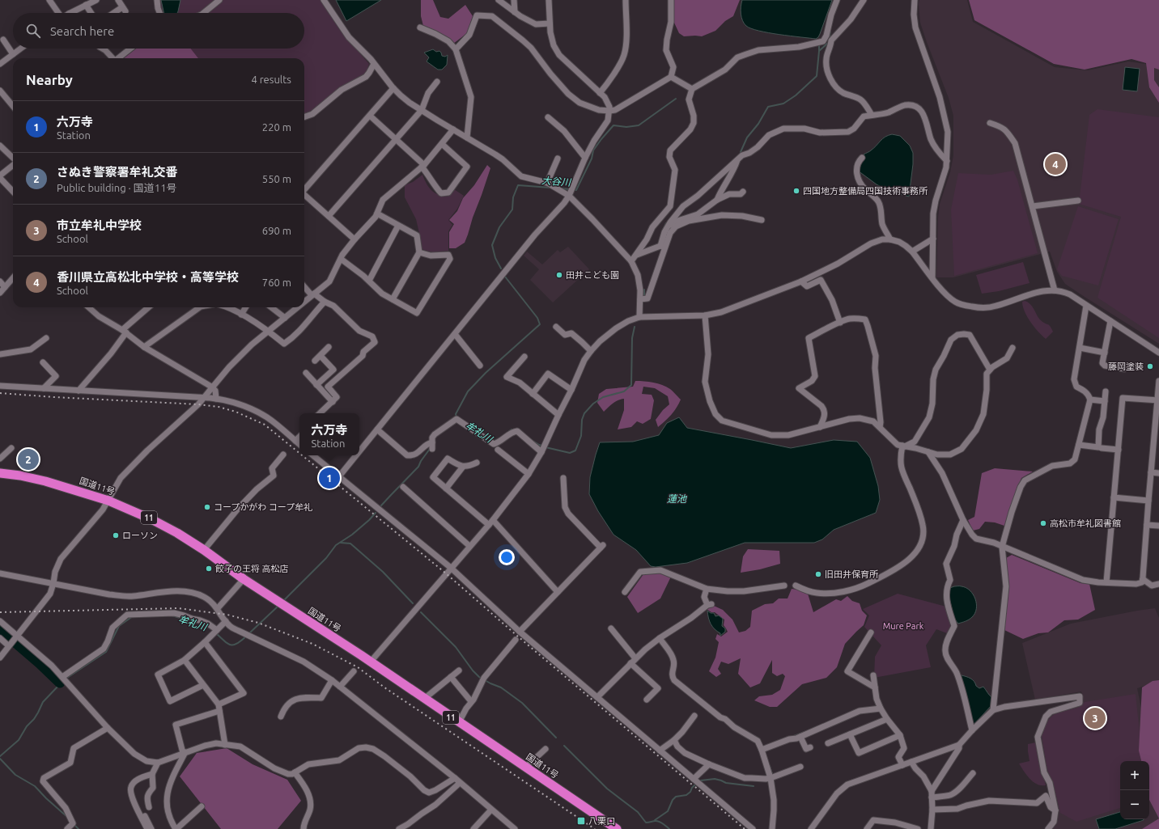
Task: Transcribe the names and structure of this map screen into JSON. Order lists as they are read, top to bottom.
{
  "streets": {
    "highway": ["国道11号", "11"]
  },
  "water": ["大谷川", "牟礼川", "蓮池"],
  "parks": ["Mure Park"],
  "places": {
    "other": [
      "四国地方整備局四国技術事務所",
      "田井こども園",
      "藤岡塗装",
      "コープかがわ コープ牟礼",
      "高松市牟礼図書館",
      "ローソン",
      "餃子の王将 高松店",
      "旧田井保育所"
    ],
    "transit": ["八栗口"]
  },
  "page": {
    "search": "Search here",
    "heading": ["Nearby", "4 results"],
    "list": [
      {
        "mark": "1",
        "name": "六万寺",
        "note": "Station",
        "value": "220 m"
      },
      {
        "mark": "2",
        "name": "さぬき警察署牟礼交番",
        "note": "Public building · 国道11号",
        "value": "550 m"
      },
      {
        "mark": "3",
        "name": "市立牟礼中学校",
        "note": "School",
        "value": "690 m"
      },
      {
        "mark": "4",
        "name": "香川県立高松北中学校・高等学校",
        "note": "School",
        "value": "760 m"
      }
    ],
    "pins": [
      "4",
      "2",
      "1",
      "3"
    ],
    "popup": ["六万寺", "Station"],
    "map_buttons": ["+", "−"]
  }
}
